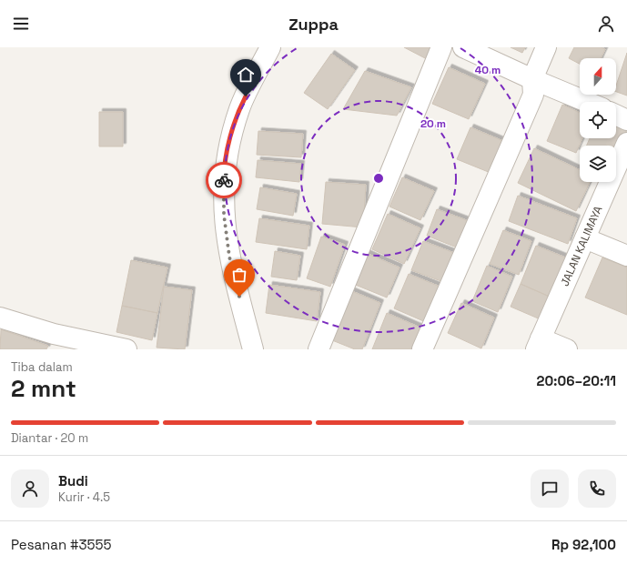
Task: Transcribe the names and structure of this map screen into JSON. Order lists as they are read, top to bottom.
{
  "streets": {
    "street": ["JALAN KALIMAYA"]
  },
  "north": "top",
  "page": {
    "header": "Zuppa",
    "heading": ["2 mnt", "Tiba dalam", "20:06–20:11"],
    "panel": [
      "Budi",
      "Kurir · 4.5",
      "Pesanan #3555",
      "Rp 92,100"
    ],
    "bar": "Diantar · 20 m"
  },
  "rings": ["40 m", "20 m"]
}
